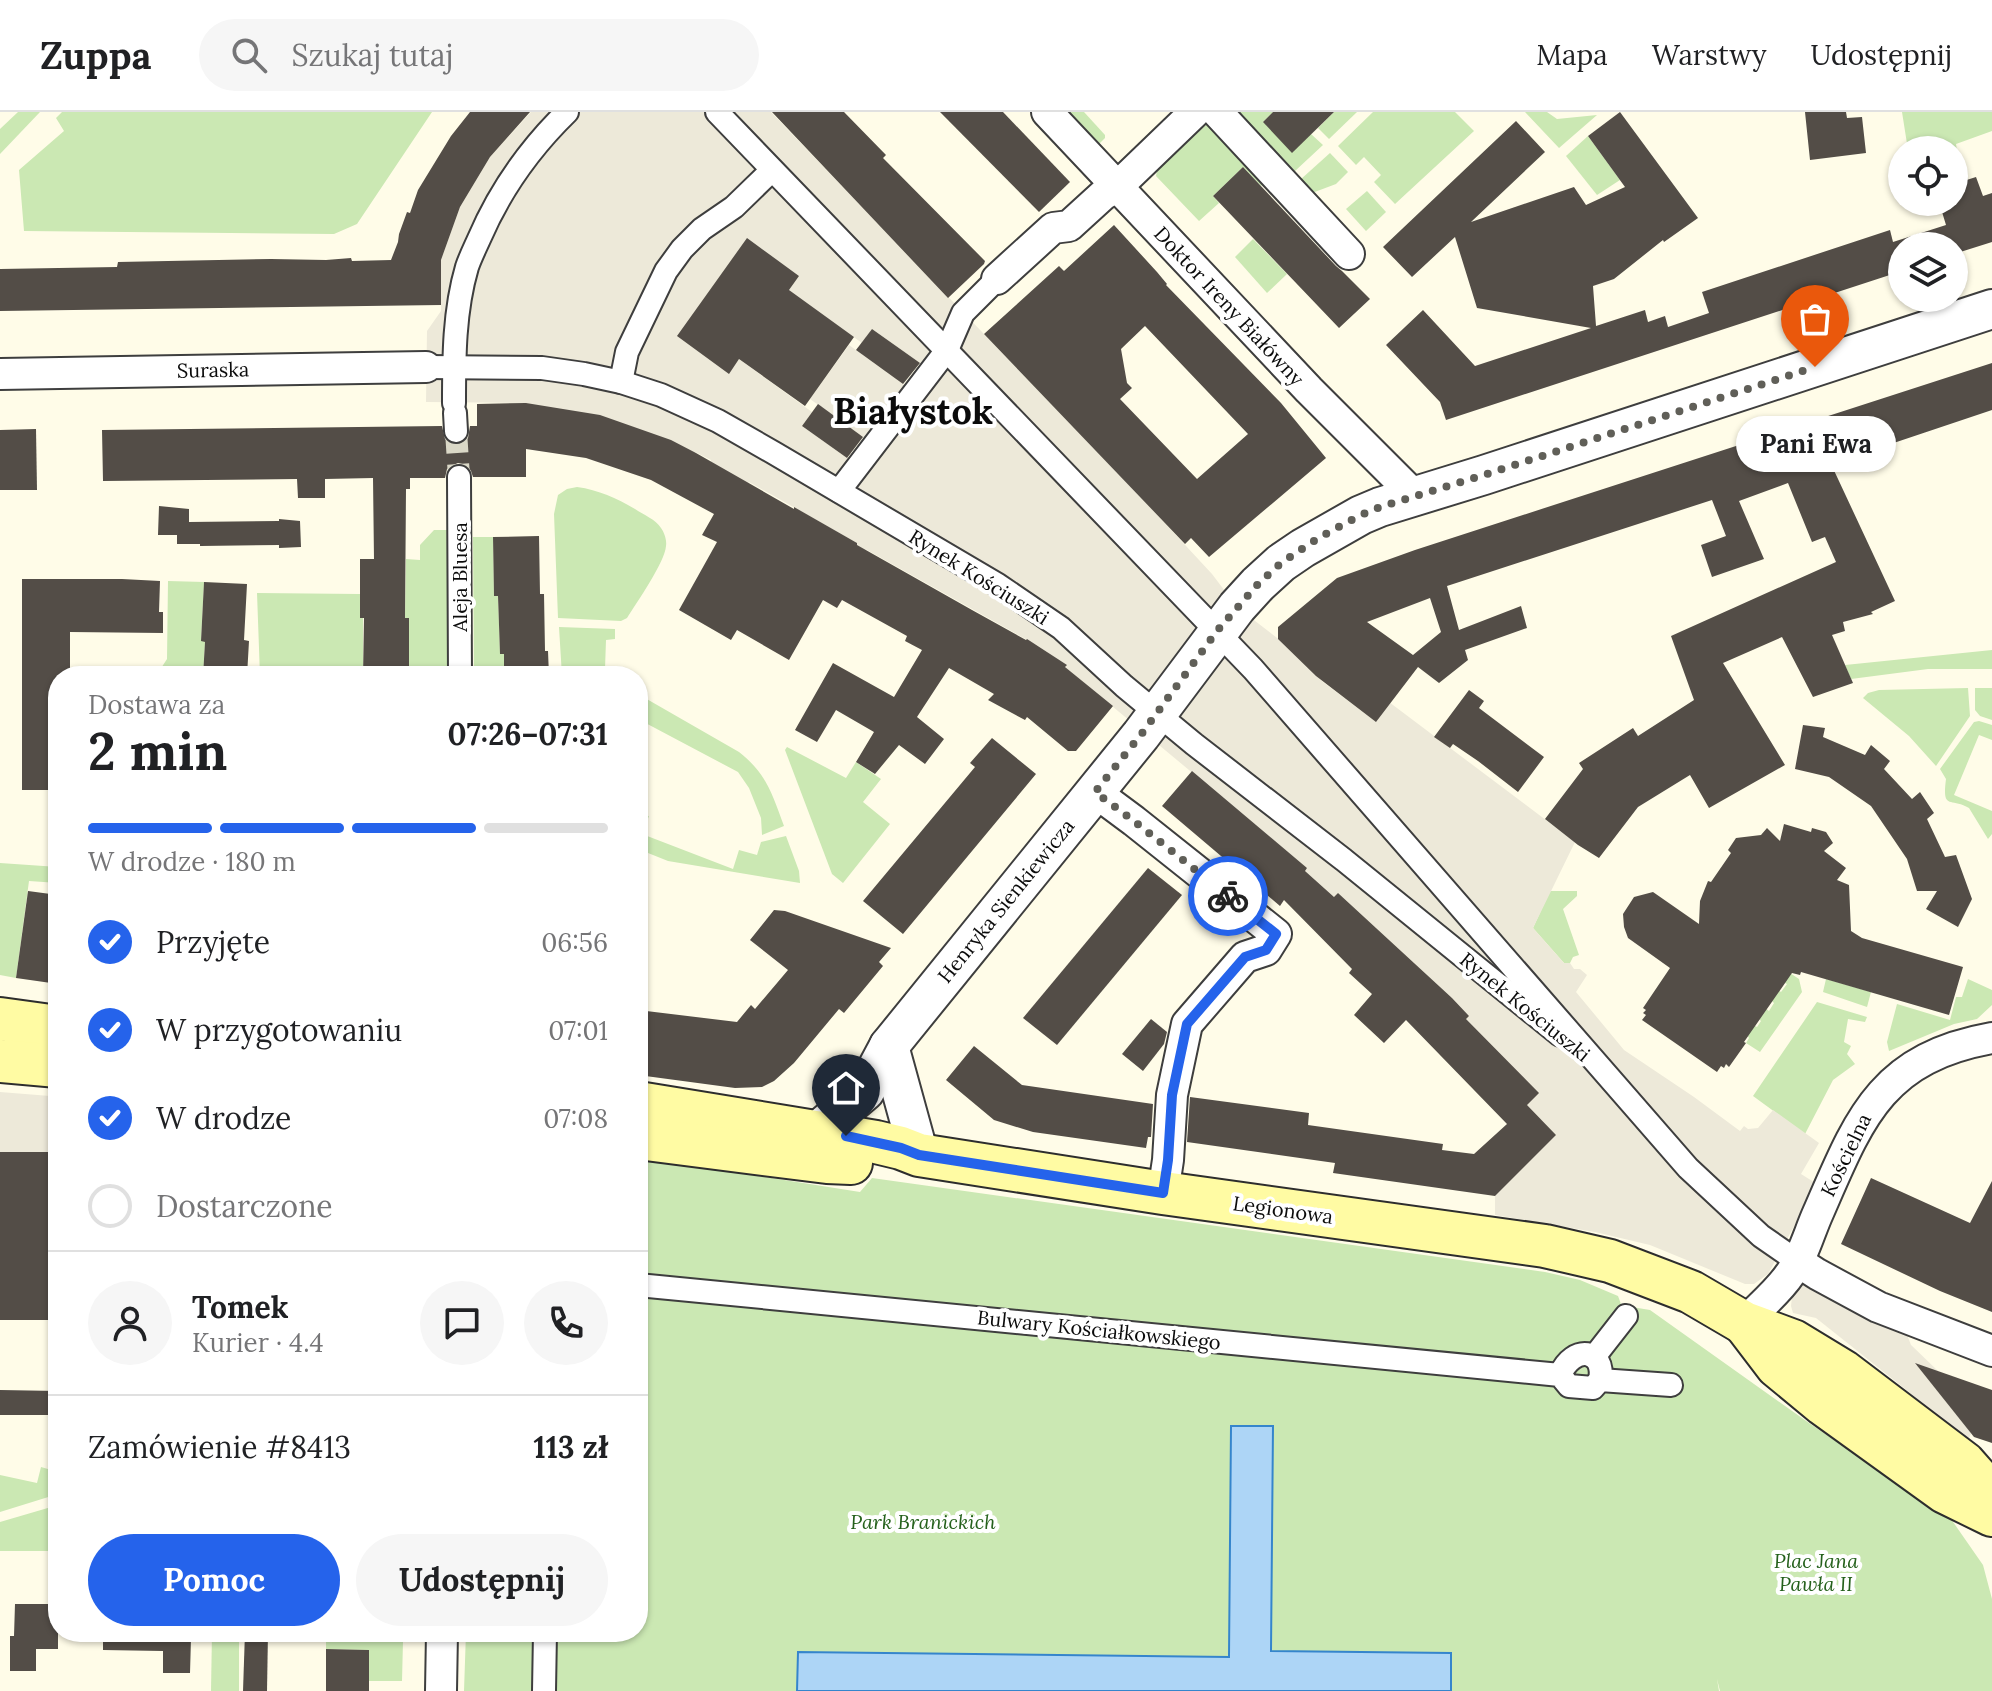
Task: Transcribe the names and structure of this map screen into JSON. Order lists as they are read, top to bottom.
{
  "streets": {
    "main road": ["Legionowa"],
    "street": [
      "Doktor Ireny Białówny",
      "Suraska",
      "Aleja Bluesa",
      "Rynek Kościuszki",
      "Henryka Sienkiewicza",
      "Kościelna",
      "Bulwary Kościałkowskiego"
    ]
  },
  "crossings": [
    ["Doktor Ireny Białówny", "Henryka Sienkiewicza"],
    ["Suraska", "Rynek Kościuszki"],
    ["Rynek Kościuszki", "Henryka Sienkiewicza"],
    ["Henryka Sienkiewicza", "Legionowa"],
    ["Kościelna", "Legionowa"]
  ],
  "districts": ["Białystok"],
  "parks": ["Park Branickich", "Plac Jana Pawła II"],
  "places": ["Pani Ewa"],
  "page": {
    "header": "Zuppa",
    "search": "Szukaj tutaj",
    "nav": ["Mapa", "Warstwy", "Udostępnij"],
    "bubble": "Pani Ewa",
    "heading": ["2 min", "Dostawa za", "07:26–07:31"],
    "panel": [
      "Tomek",
      "Kurier · 4.4",
      "Zamówienie #8413",
      "113 zł"
    ],
    "bar": "W drodze · 180 m",
    "list": [
      ["Przyjęte", "06:56"],
      ["W przygotowaniu", "07:01"],
      ["W drodze", "07:08"],
      "Dostarczone"
    ],
    "buttons": ["Pomoc", "Udostępnij"]
  }
}
